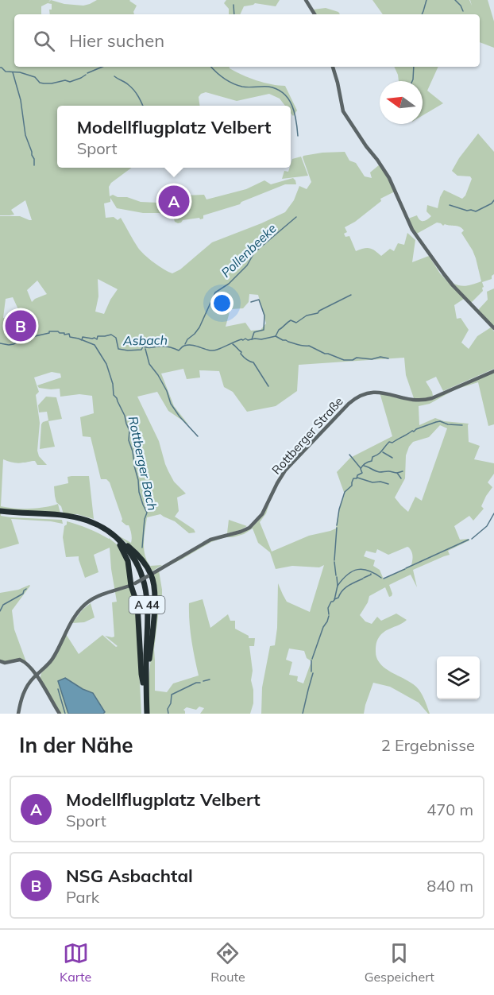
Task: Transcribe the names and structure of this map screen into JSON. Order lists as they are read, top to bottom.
{
  "streets": {
    "highway": ["A 44"],
    "street": ["Rottberger Straße"]
  },
  "water": ["Pollenbeeke", "Asbach", "Rottberger Bach"],
  "north": "left",
  "page": {
    "search": "Hier suchen",
    "popup": ["Modellflugplatz Velbert", "Sport"],
    "pins": ["A", "B"],
    "heading": ["In der Nähe", "2 Ergebnisse"],
    "list": [
      {
        "mark": "A",
        "name": "Modellflugplatz Velbert",
        "note": "Sport",
        "value": "470 m"
      },
      {
        "mark": "B",
        "name": "NSG Asbachtal",
        "note": "Park",
        "value": "840 m"
      }
    ],
    "nav": ["Karte", "Route", "Gespeichert"]
  }
}
